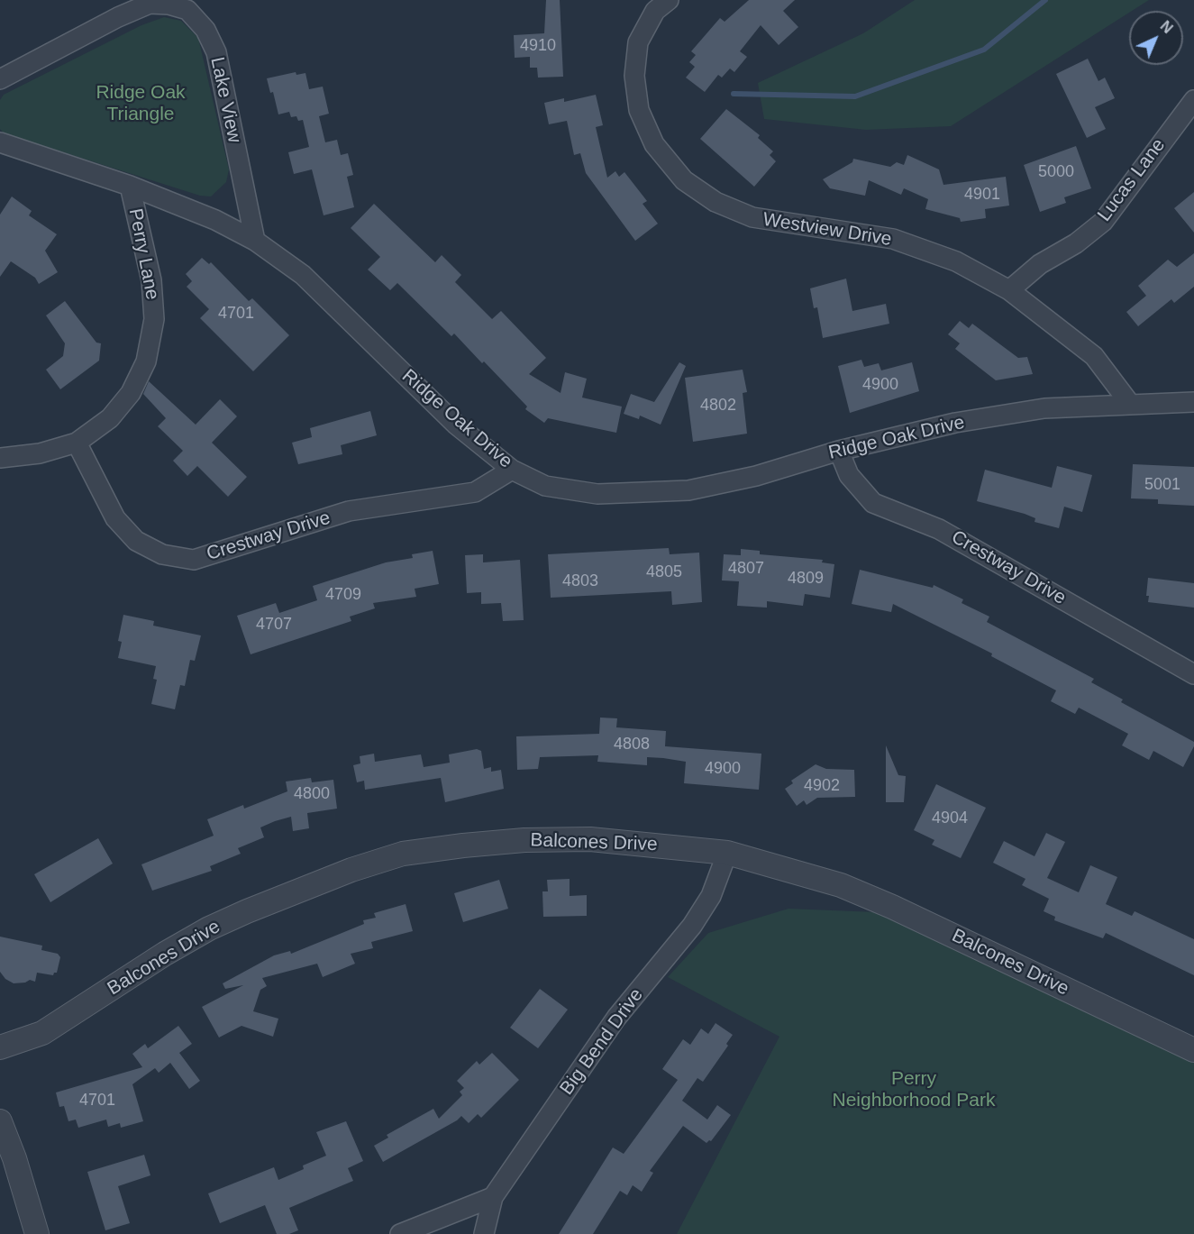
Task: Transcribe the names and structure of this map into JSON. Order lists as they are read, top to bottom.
{
  "streets": {
    "street": [
      "Lake View",
      "Lucas Lane",
      "Westview Drive",
      "Perry Lane",
      "Ridge Oak Drive",
      "Crestway Drive",
      "Balcones Drive",
      "Big Bend Drive"
    ]
  },
  "crossings": [
    ["Lake View", "Ridge Oak Drive"],
    ["Lucas Lane", "Westview Drive"],
    ["Westview Drive", "Ridge Oak Drive"],
    ["Perry Lane", "Ridge Oak Drive"],
    ["Perry Lane", "Crestway Drive"],
    ["Ridge Oak Drive", "Crestway Drive"],
    ["Balcones Drive", "Big Bend Drive"]
  ],
  "parks": ["Ridge Oak Triangle", "Perry Neighborhood Park"],
  "house_numbers": [
    "4910",
    "5000",
    "4901",
    "4701",
    "4900",
    "4802",
    "5001",
    "4807",
    "4805",
    "4809",
    "4803",
    "4709",
    "4707",
    "4808",
    "4900",
    "4902",
    "4800",
    "4904",
    "4701"
  ],
  "north": "top right"
}
